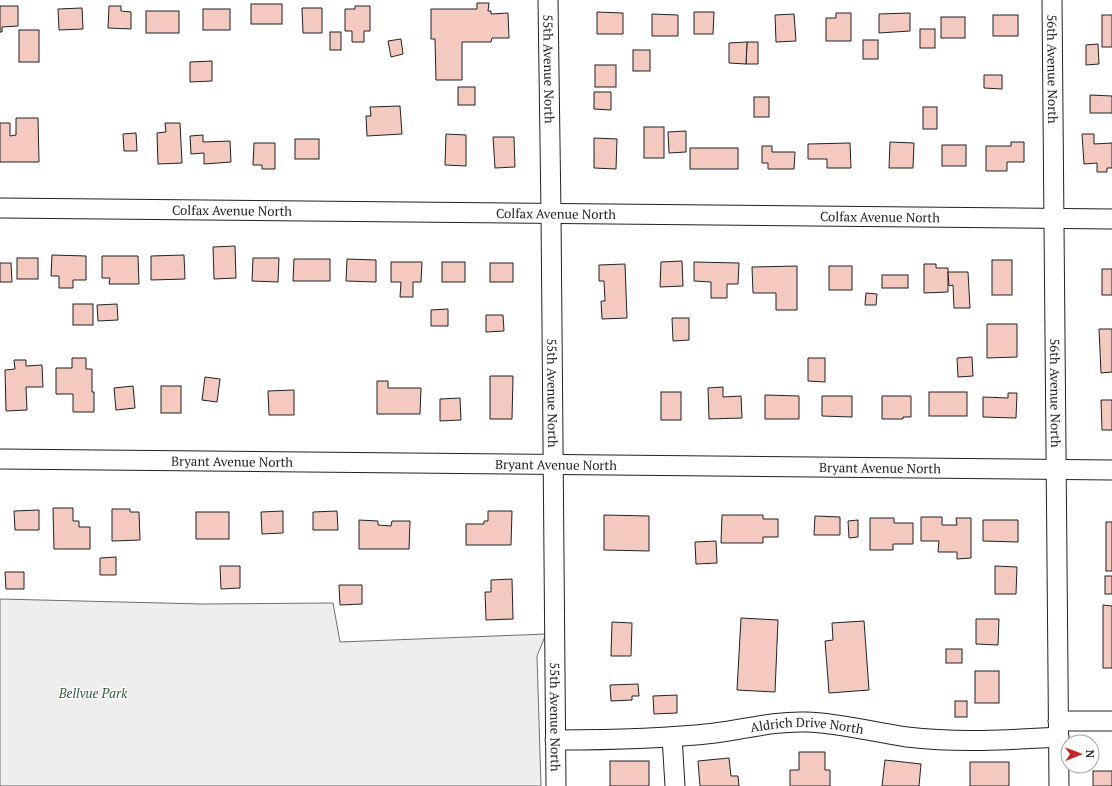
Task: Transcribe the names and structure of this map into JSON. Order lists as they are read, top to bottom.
{
  "streets": {
    "street": [
      "55th Avenue North",
      "56th Avenue North",
      "Colfax Avenue North",
      "Bryant Avenue North",
      "Aldrich Drive North"
    ]
  },
  "crossings": [
    ["55th Avenue North", "Colfax Avenue North"],
    ["55th Avenue North", "Bryant Avenue North"],
    ["55th Avenue North", "Aldrich Drive North"],
    ["56th Avenue North", "Colfax Avenue North"],
    ["56th Avenue North", "Bryant Avenue North"],
    ["56th Avenue North", "Aldrich Drive North"]
  ],
  "parks": ["Bellvue Park"],
  "north": "right"
}
